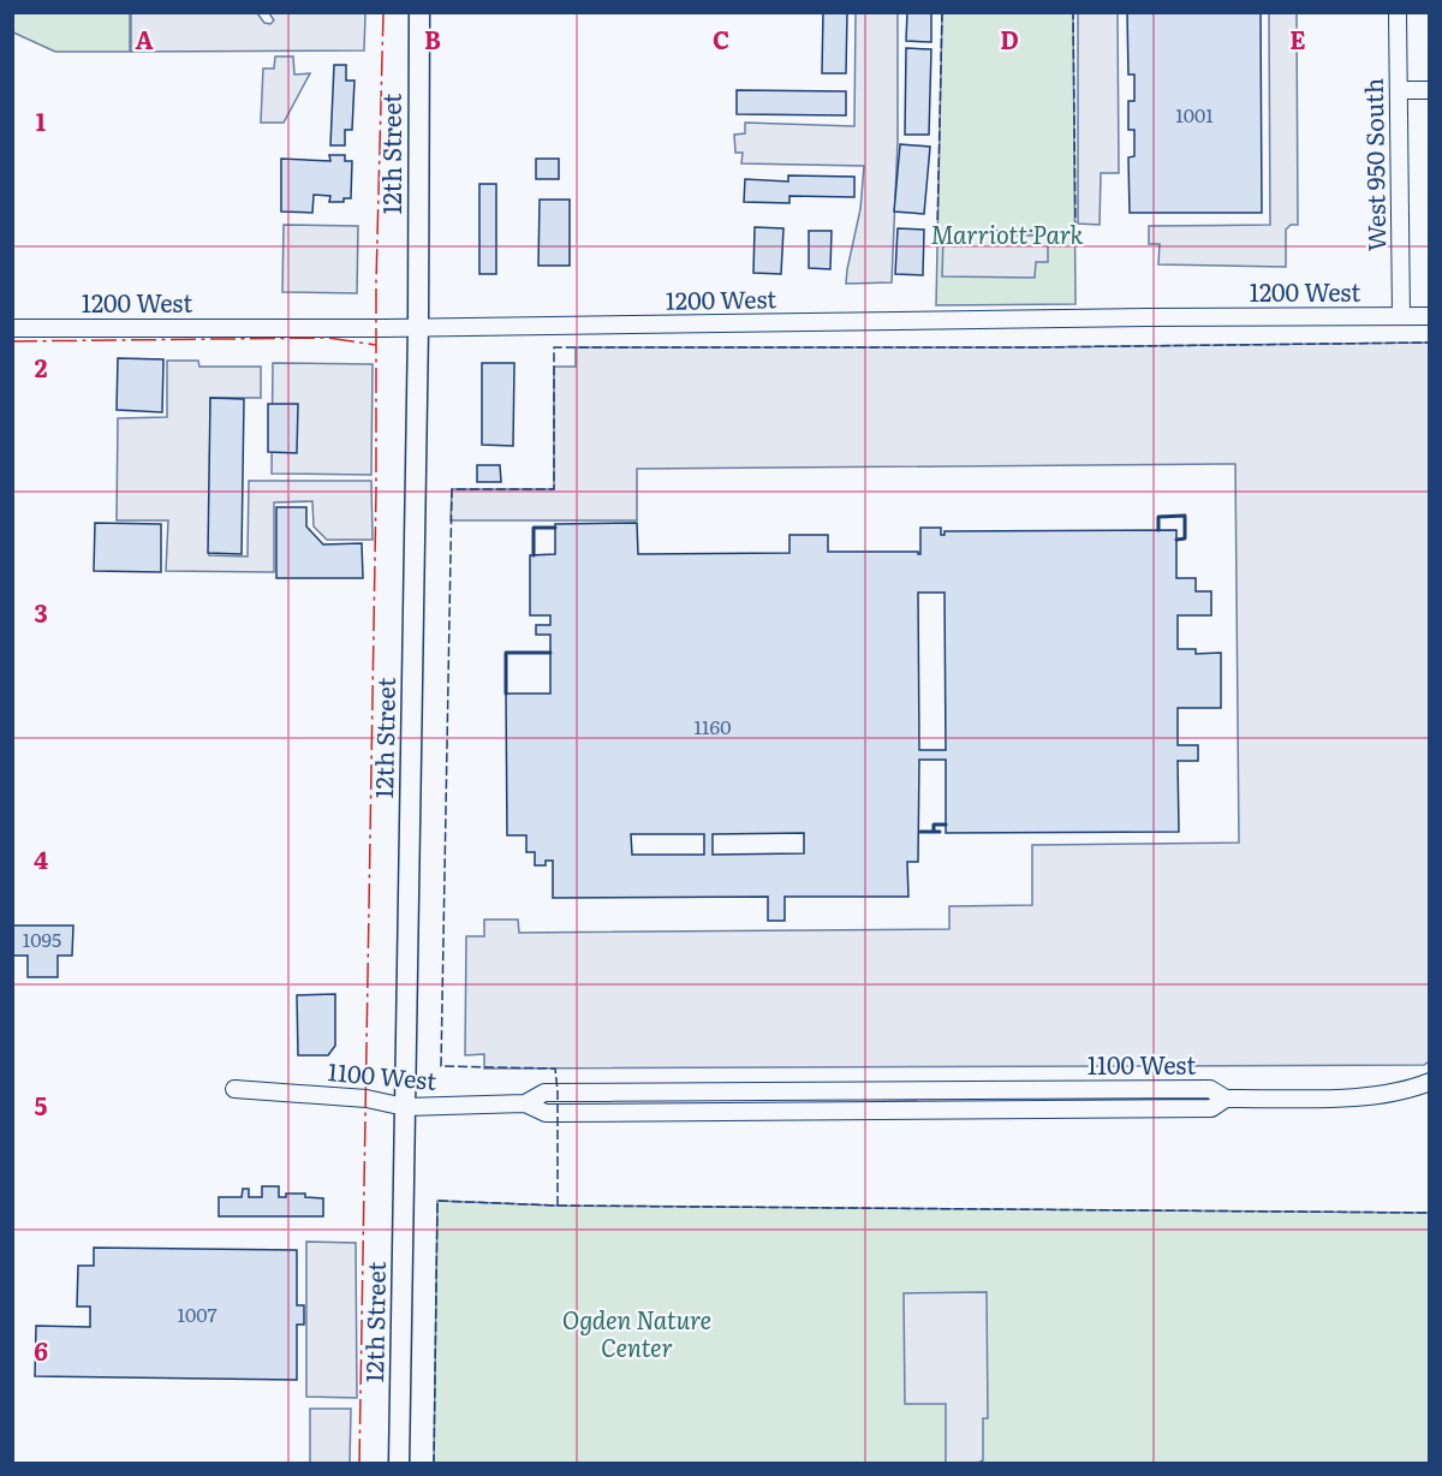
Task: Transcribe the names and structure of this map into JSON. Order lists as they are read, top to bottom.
{
  "streets": {
    "main road": ["12th Street"],
    "street": ["West 950 South", "1200 West", "1100 West"]
  },
  "crossings": [
    ["12th Street", "1200 West"],
    ["12th Street", "1100 West"],
    ["West 950 South", "1200 West"]
  ],
  "parks": ["Marriott Park", "Ogden Nature Center"],
  "house_numbers": [
    "1001",
    "1160",
    "1095",
    "1007"
  ],
  "grid": {
    "columns": [
      "A",
      "B",
      "C",
      "D",
      "E"
    ],
    "rows": [
      "1",
      "2",
      "3",
      "4",
      "5",
      "6"
    ]
  }
}
